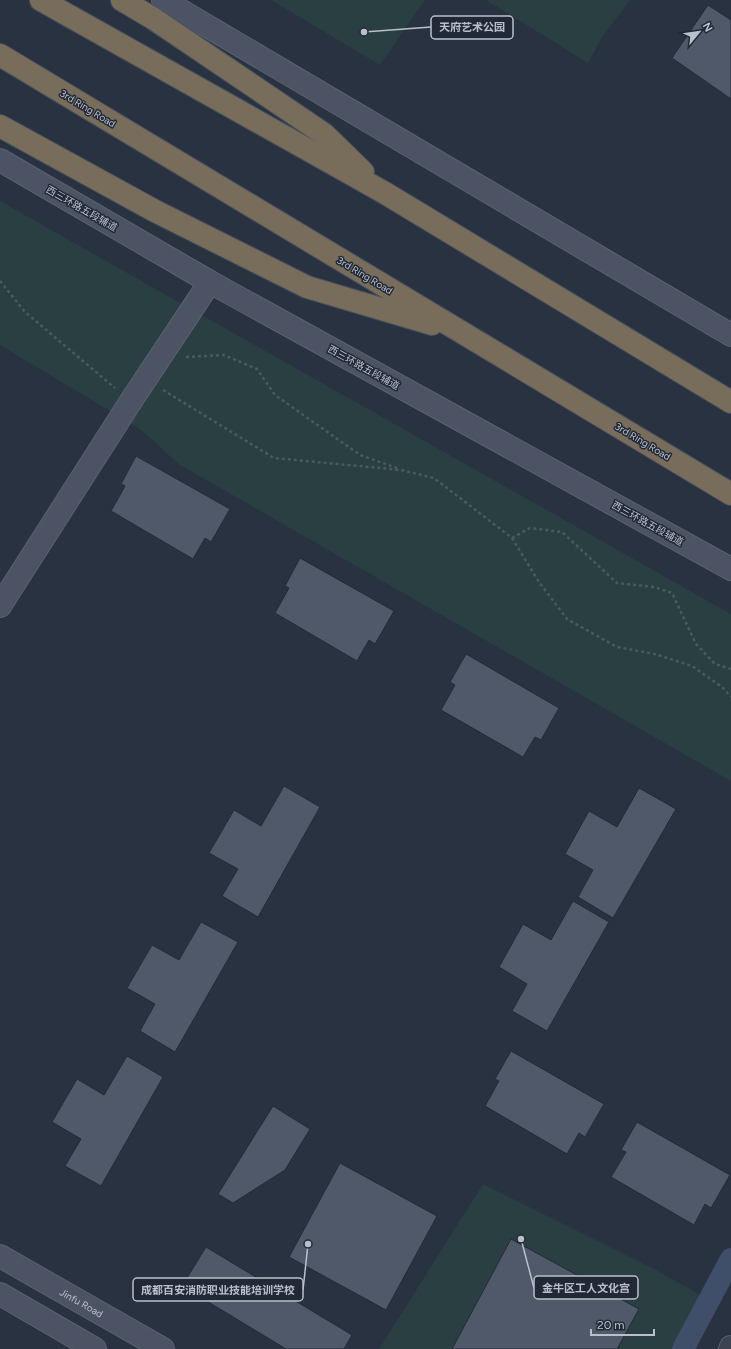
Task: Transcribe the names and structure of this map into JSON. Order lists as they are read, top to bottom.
{
  "streets": {
    "highway": ["3rd Ring Road"],
    "main road": ["西三环路五段辅道", "Jinfu Road"]
  },
  "places": ["天府艺术公园", "金牛区工人文化宫", "成都百安消防职业技能培训学校"],
  "scale_bar": "20 m",
  "north": "top right"
}
